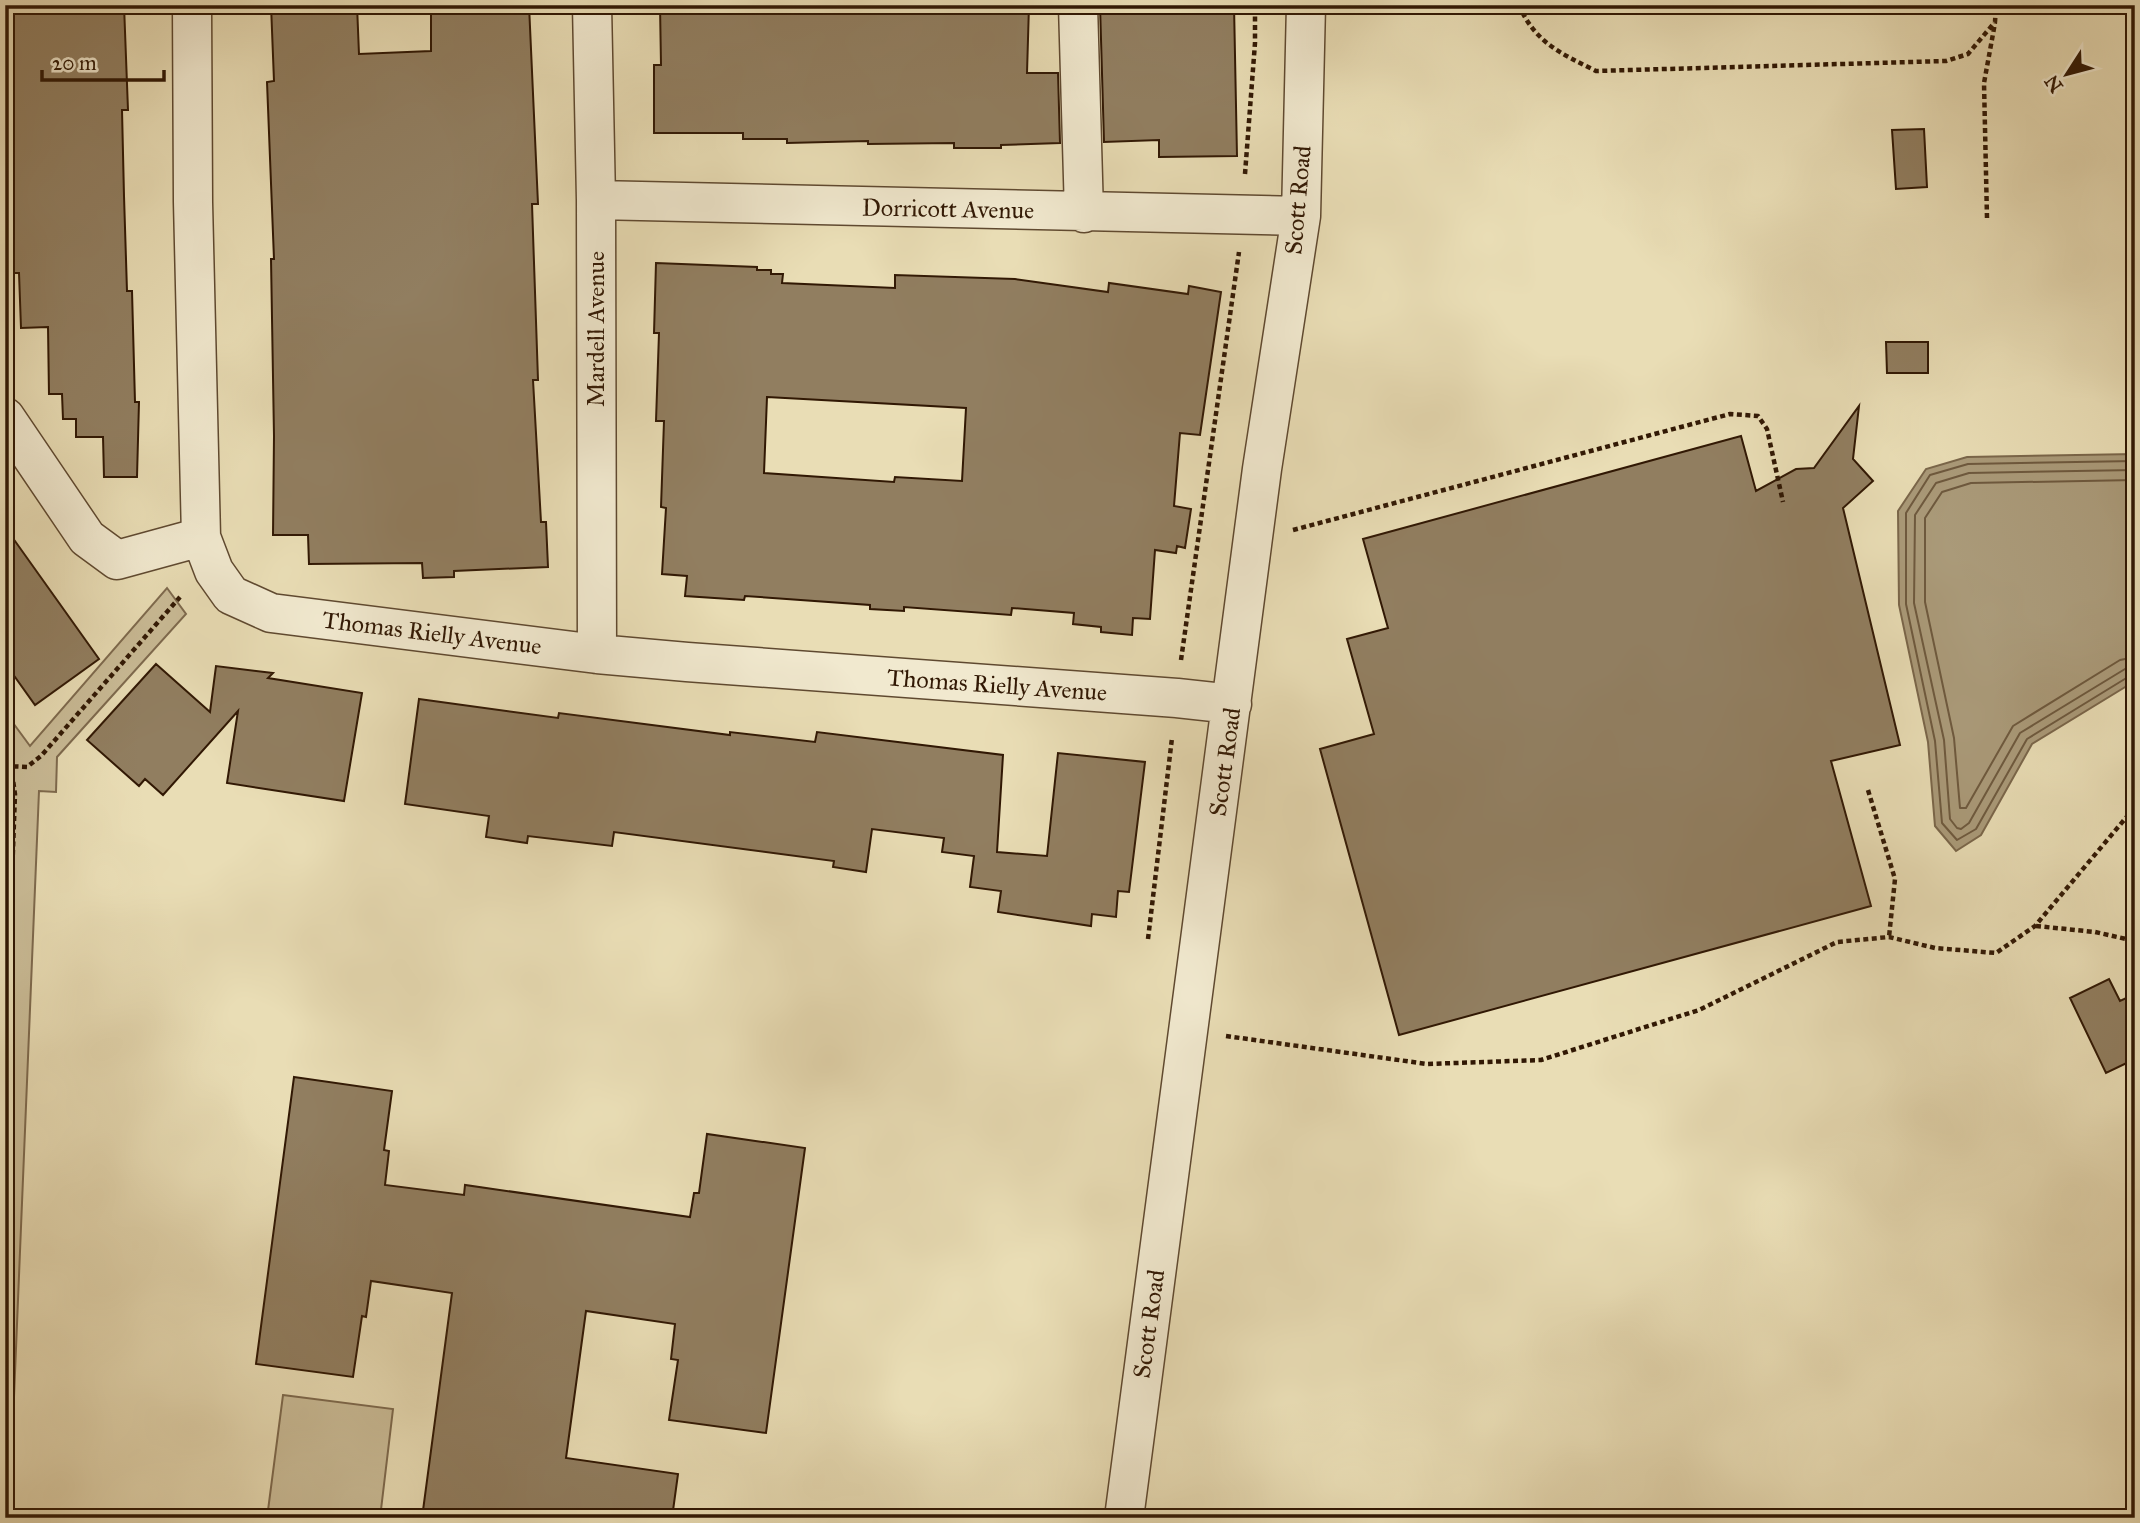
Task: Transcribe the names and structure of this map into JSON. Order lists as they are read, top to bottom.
{
  "streets": {
    "street": [
      "Scott Road",
      "Dorricott Avenue",
      "Mardell Avenue",
      "Thomas Rielly Avenue"
    ]
  },
  "crossings": [
    ["Scott Road", "Dorricott Avenue"],
    ["Scott Road", "Thomas Rielly Avenue"],
    ["Dorricott Avenue", "Mardell Avenue"],
    ["Mardell Avenue", "Thomas Rielly Avenue"]
  ],
  "scale_bar": "20 m",
  "north": "bottom left"
}
